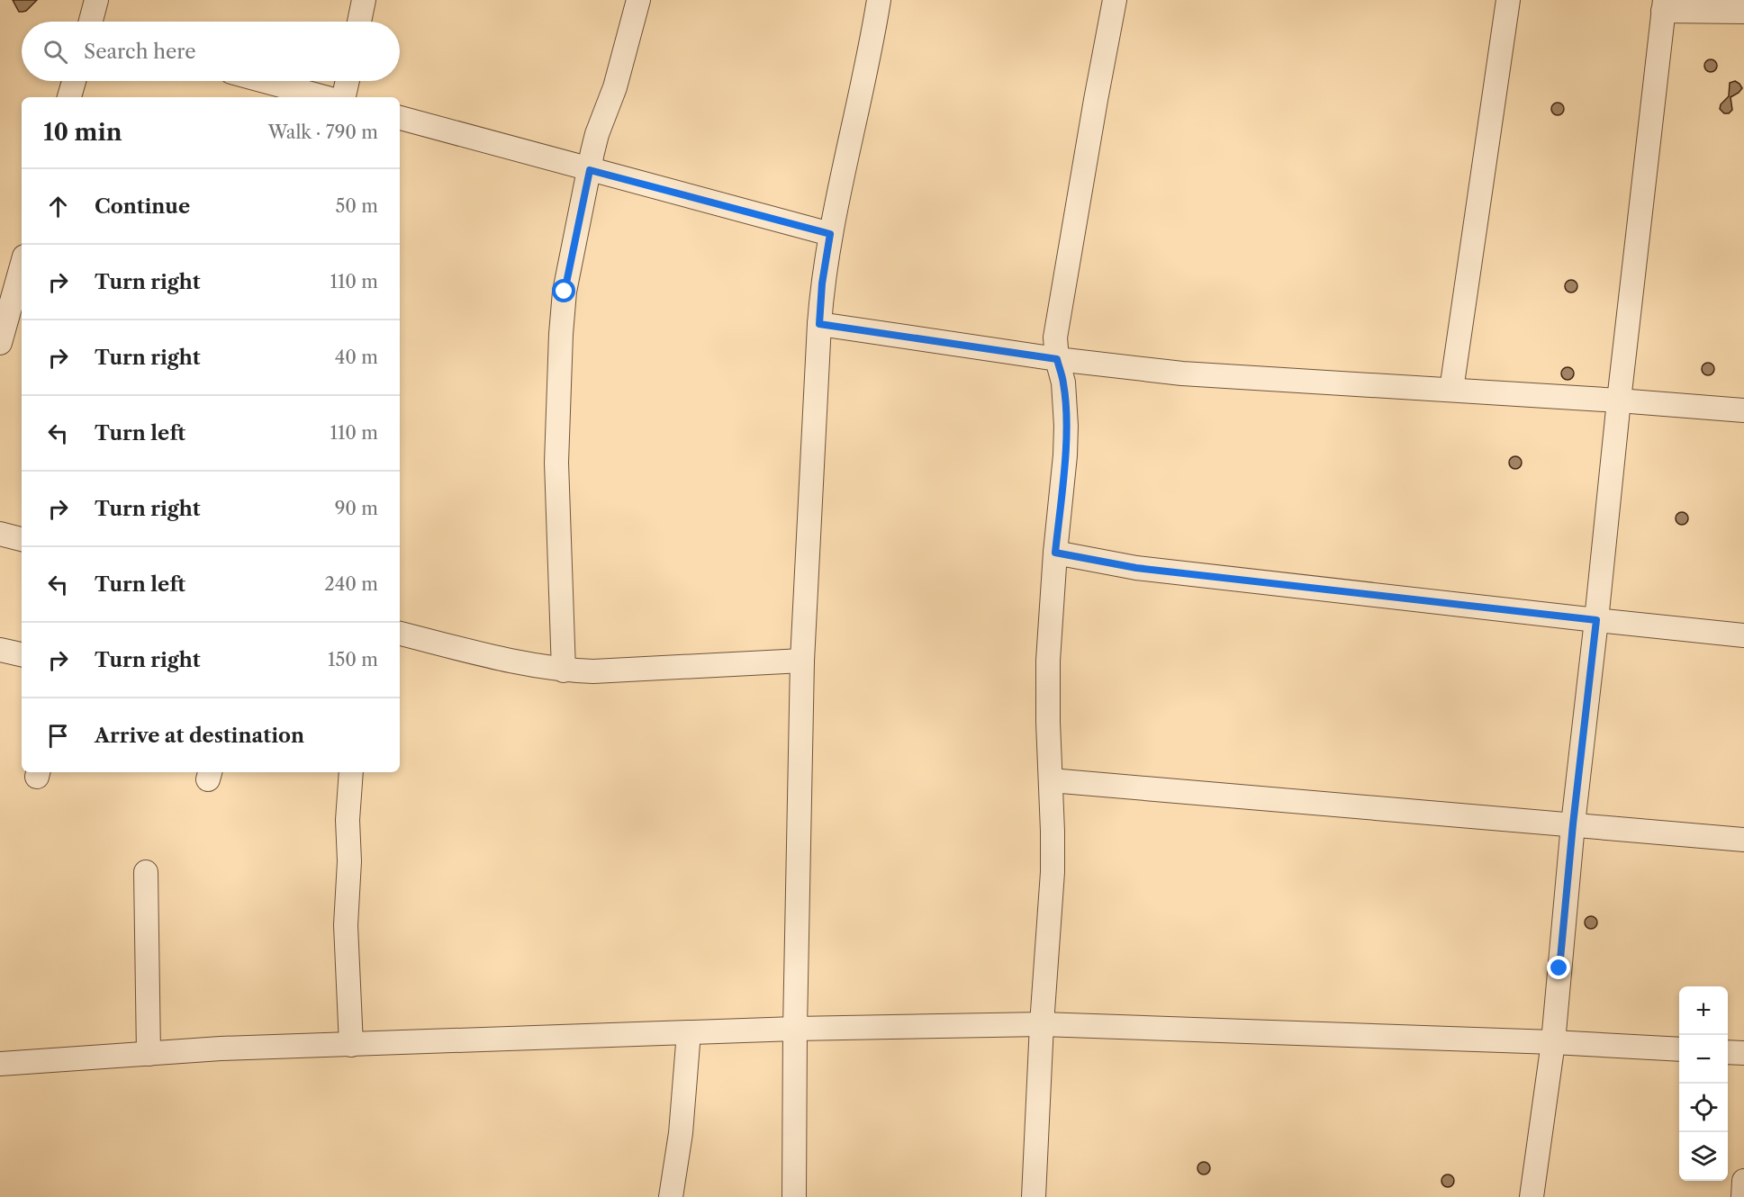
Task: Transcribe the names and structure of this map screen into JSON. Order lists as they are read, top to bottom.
{
  "page": {
    "search": "Search here",
    "heading": ["10 min", "Walk · 790 m"],
    "list": [
      ["Continue", "50 m"],
      ["Turn right", "110 m"],
      ["Turn right", "40 m"],
      ["Turn left", "110 m"],
      ["Turn right", "90 m"],
      ["Turn left", "240 m"],
      ["Turn right", "150 m"],
      "Arrive at destination"
    ],
    "map_buttons": ["+", "−"]
  }
}
